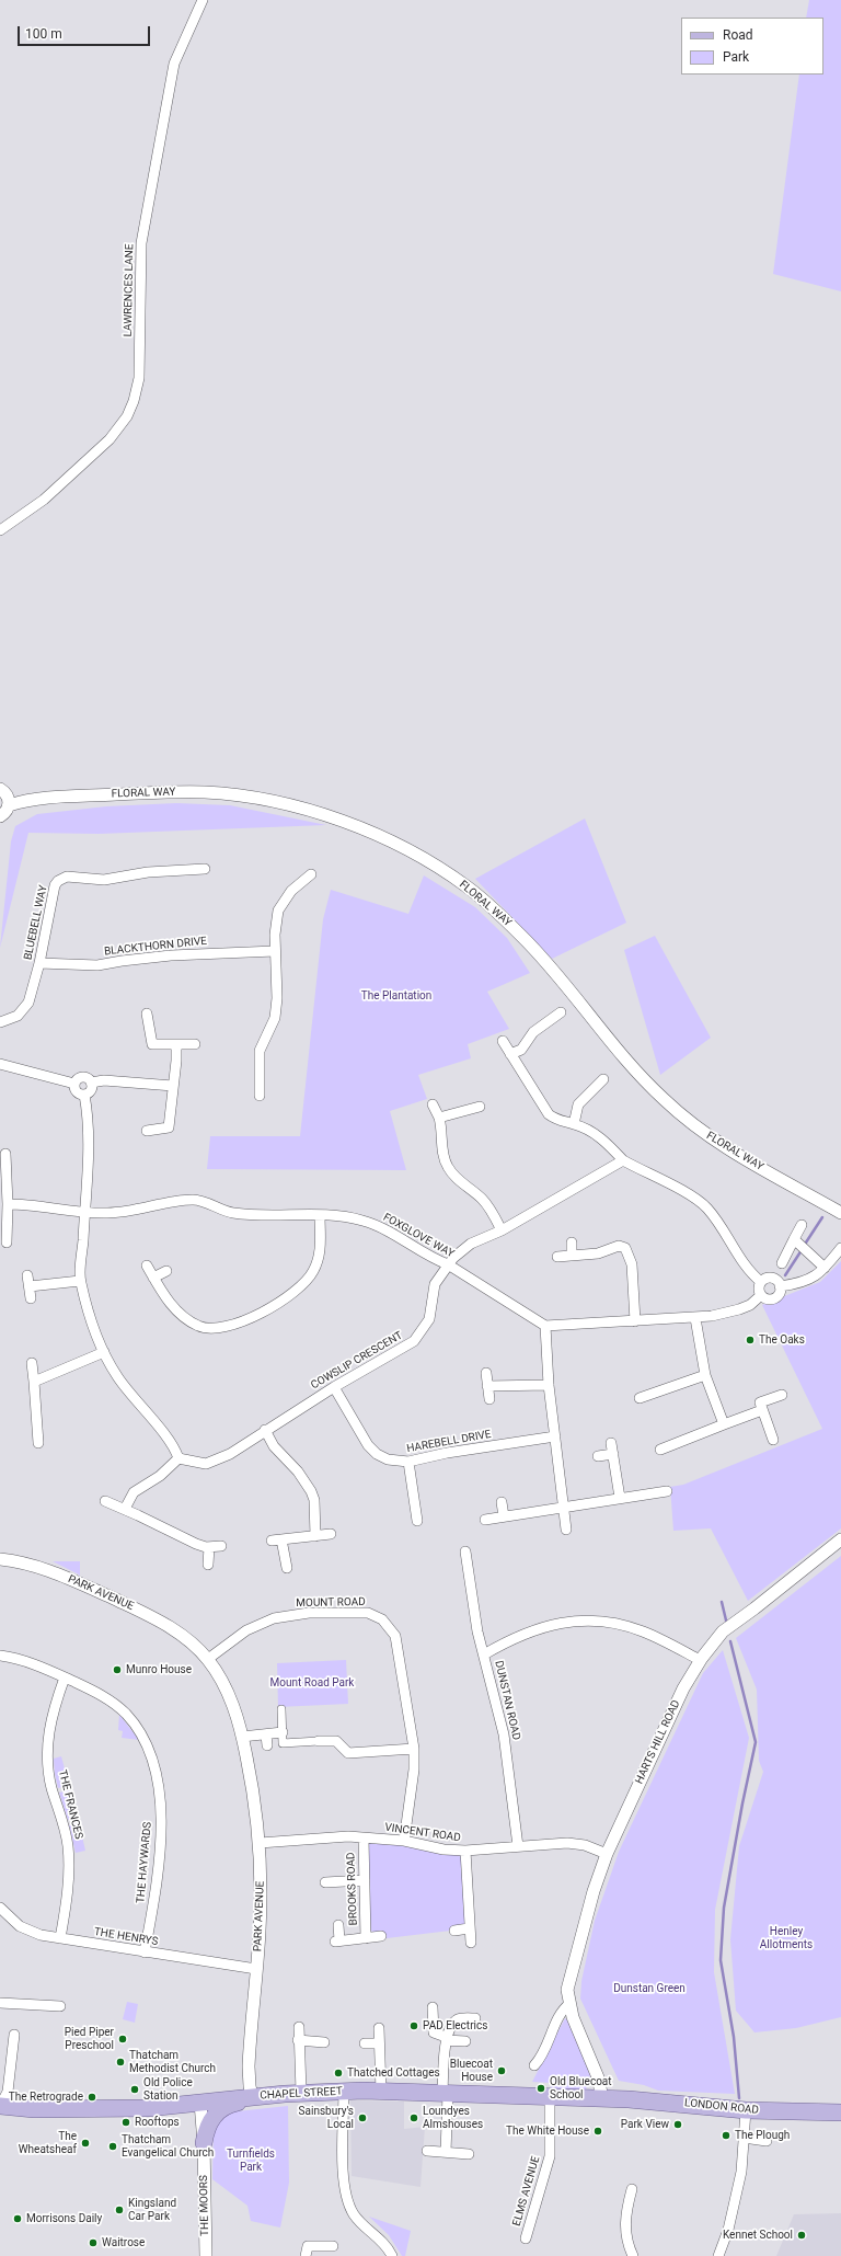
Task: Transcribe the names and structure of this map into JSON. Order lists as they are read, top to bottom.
{
  "streets": {
    "main road": ["CHAPEL STREET", "LONDON ROAD"],
    "street": [
      "LAWRENCES LANE",
      "FLORAL WAY",
      "BLUEBELL WAY",
      "BLACKTHORN DRIVE",
      "FOXGLOVE WAY",
      "COWSLIP CRESCENT",
      "HAREBELL DRIVE",
      "PARK AVENUE",
      "MOUNT ROAD",
      "DUNSTAN ROAD",
      "HARTS HILL ROAD",
      "THE FRANCES",
      "VINCENT ROAD",
      "THE HAYWARDS",
      "BROOKS ROAD",
      "THE HENRYS",
      "ELMS AVENUE",
      "THE MOORS"
    ]
  },
  "crossings": [
    ["BLUEBELL WAY", "BLACKTHORN DRIVE"],
    ["FOXGLOVE WAY", "COWSLIP CRESCENT"],
    ["COWSLIP CRESCENT", "HAREBELL DRIVE"],
    ["PARK AVENUE", "MOUNT ROAD"],
    ["PARK AVENUE", "VINCENT ROAD"],
    ["PARK AVENUE", "THE HENRYS"],
    ["PARK AVENUE", "CHAPEL STREET"],
    ["MOUNT ROAD", "VINCENT ROAD"],
    ["DUNSTAN ROAD", "VINCENT ROAD"],
    ["HARTS HILL ROAD", "VINCENT ROAD"],
    ["HARTS HILL ROAD", "CHAPEL STREET"],
    ["HARTS HILL ROAD", "LONDON ROAD"],
    ["THE FRANCES", "THE HAYWARDS"],
    ["THE FRANCES", "THE HENRYS"],
    ["VINCENT ROAD", "BROOKS ROAD"],
    ["THE HAYWARDS", "THE HENRYS"],
    ["CHAPEL STREET", "LONDON ROAD"],
    ["CHAPEL STREET", "ELMS AVENUE"],
    ["CHAPEL STREET", "THE MOORS"]
  ],
  "parks": [
    "The Plantation",
    "Mount Road Park",
    "Henley Allotments",
    "Dunstan Green",
    "Turnfields Park"
  ],
  "places": [
    "The Oaks",
    "Munro House",
    "PAD Electrics",
    "Pied Piper Preschool",
    "Thatcham Methodist Church",
    "Bluecoat House",
    "Thatched Cottages",
    "Old Bluecoat School",
    "Old Police Station",
    "The Retrograde",
    "Sainsbury's Local",
    "Loundyes Almshouses",
    "Rooftops",
    "Park View",
    "The White House",
    "The Plough",
    "The Wheatsheaf",
    "Thatcham Evangelical Church",
    "Kingsland Car Park",
    "Morrisons Daily",
    "Kennet School",
    "Waitrose"
  ],
  "legend": ["Road", "Park"],
  "scale_bar": "100 m"
}
